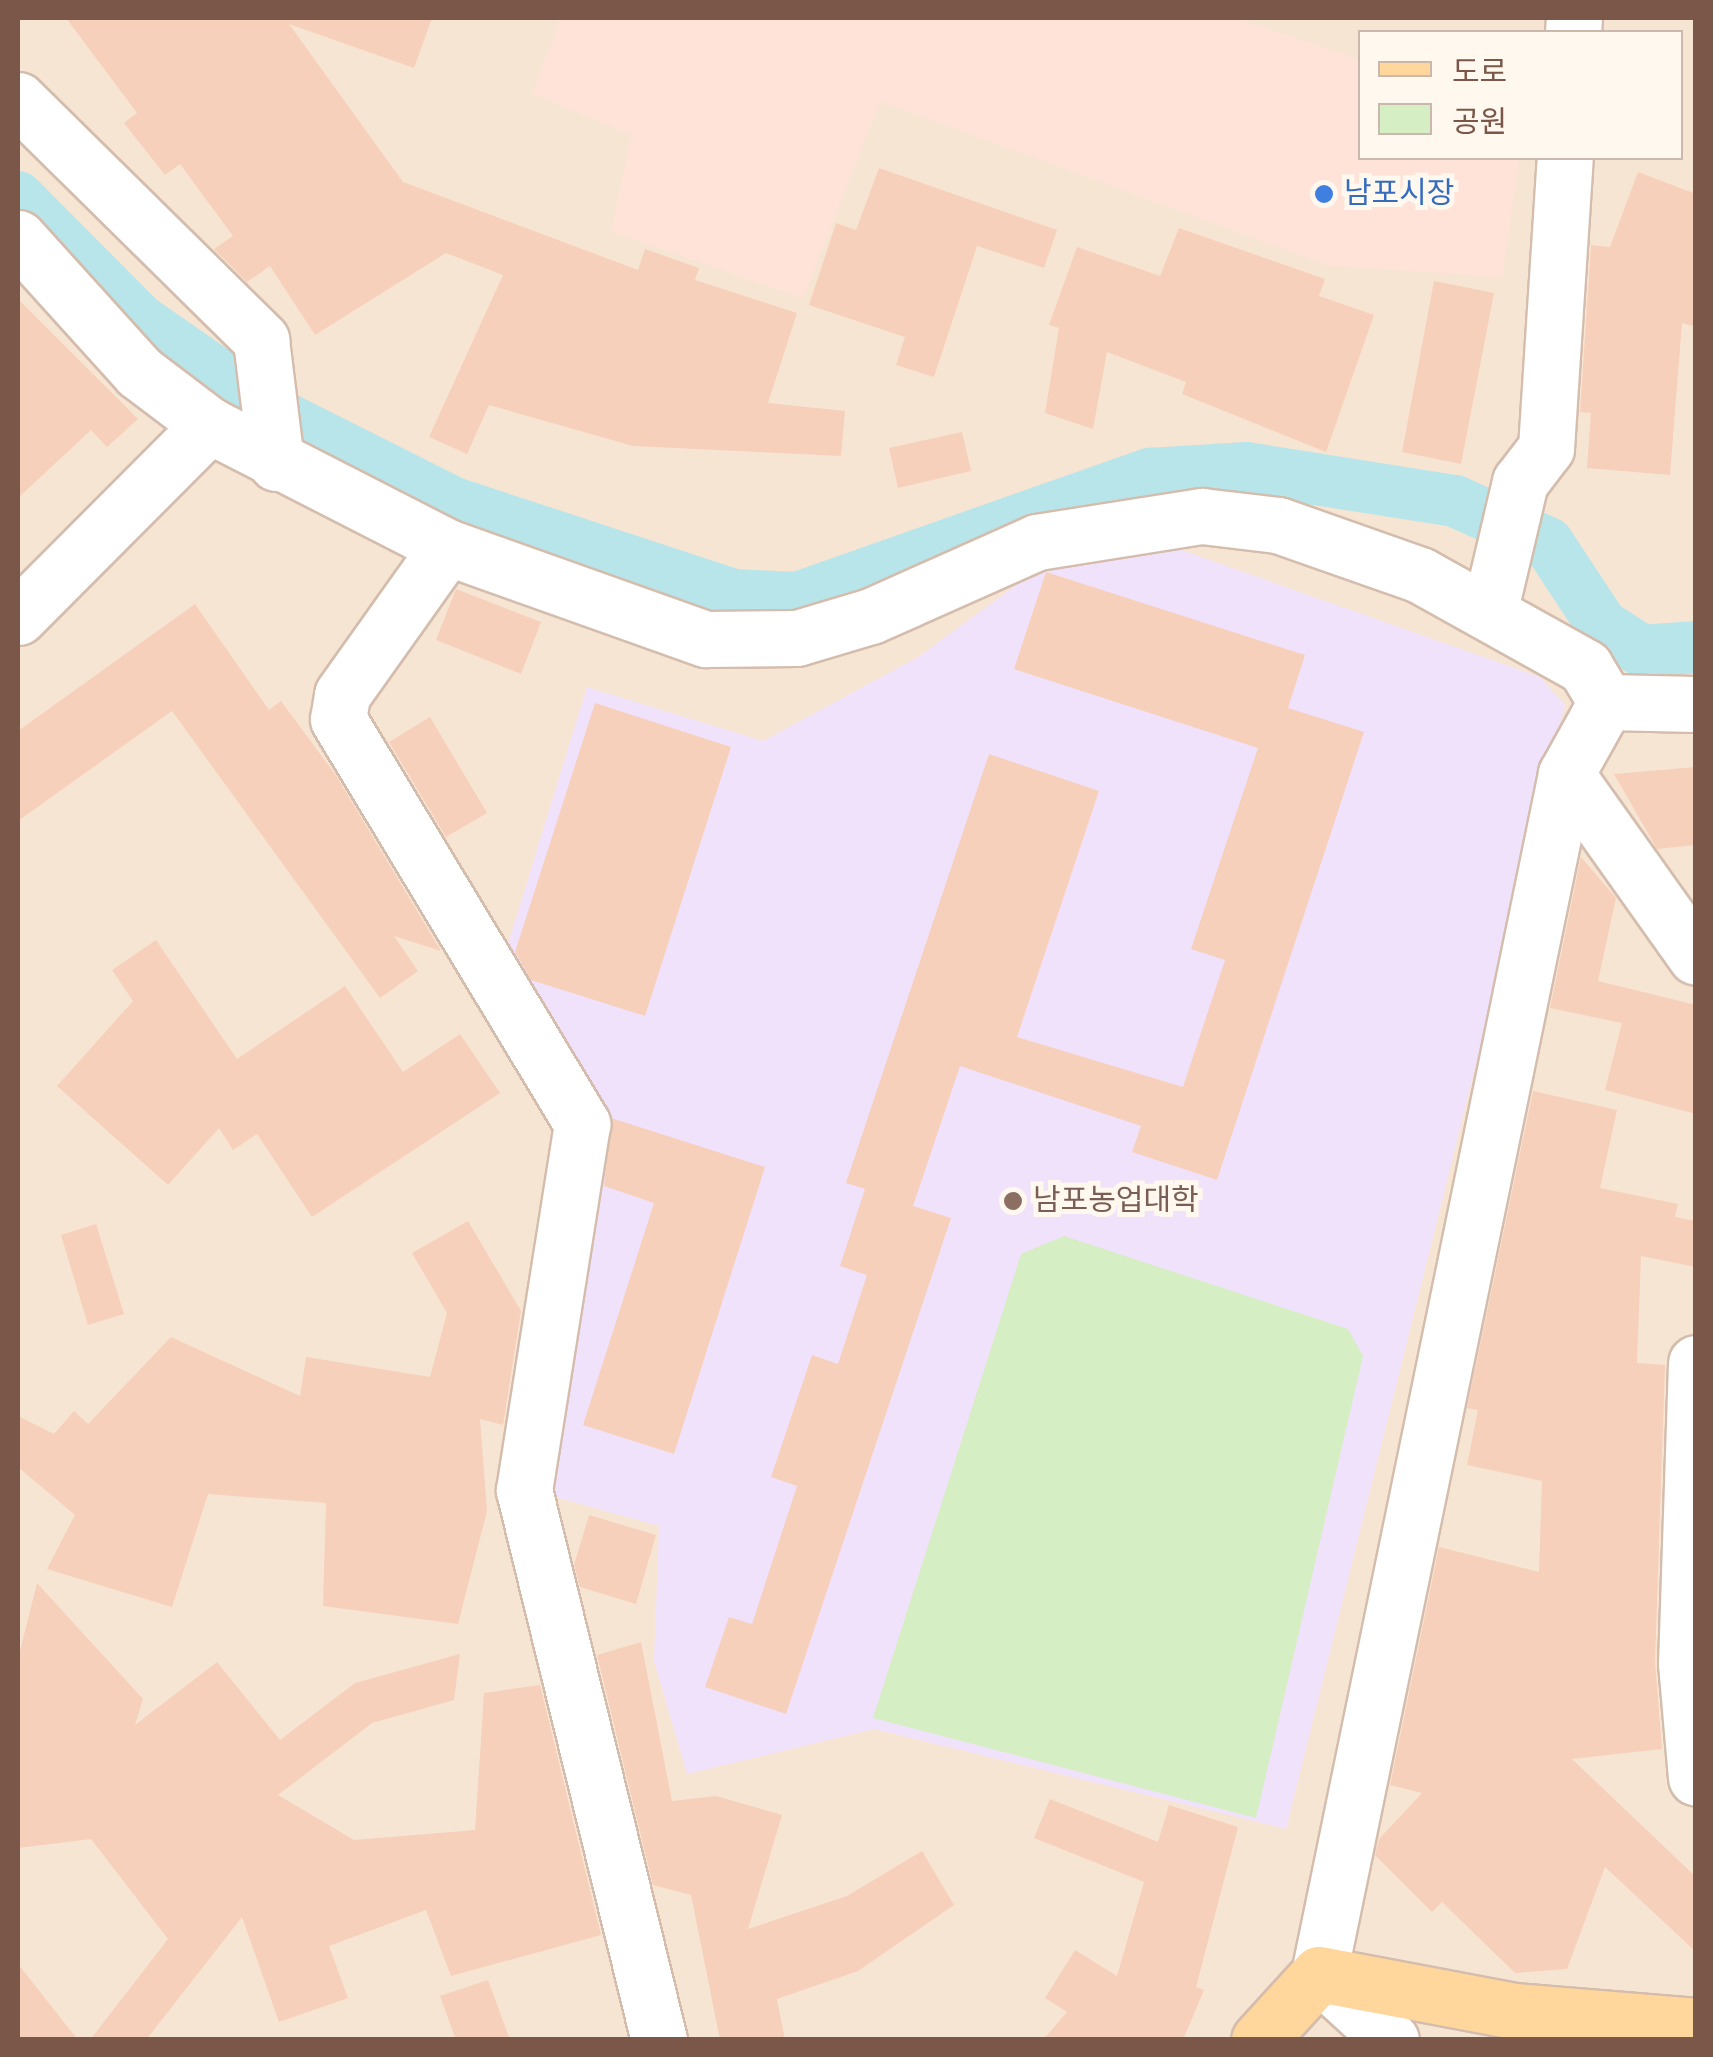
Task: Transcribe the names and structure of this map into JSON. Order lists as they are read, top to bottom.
{
  "places": ["남포시장", "남포농업대학"],
  "legend": ["도로", "공원"]
}
